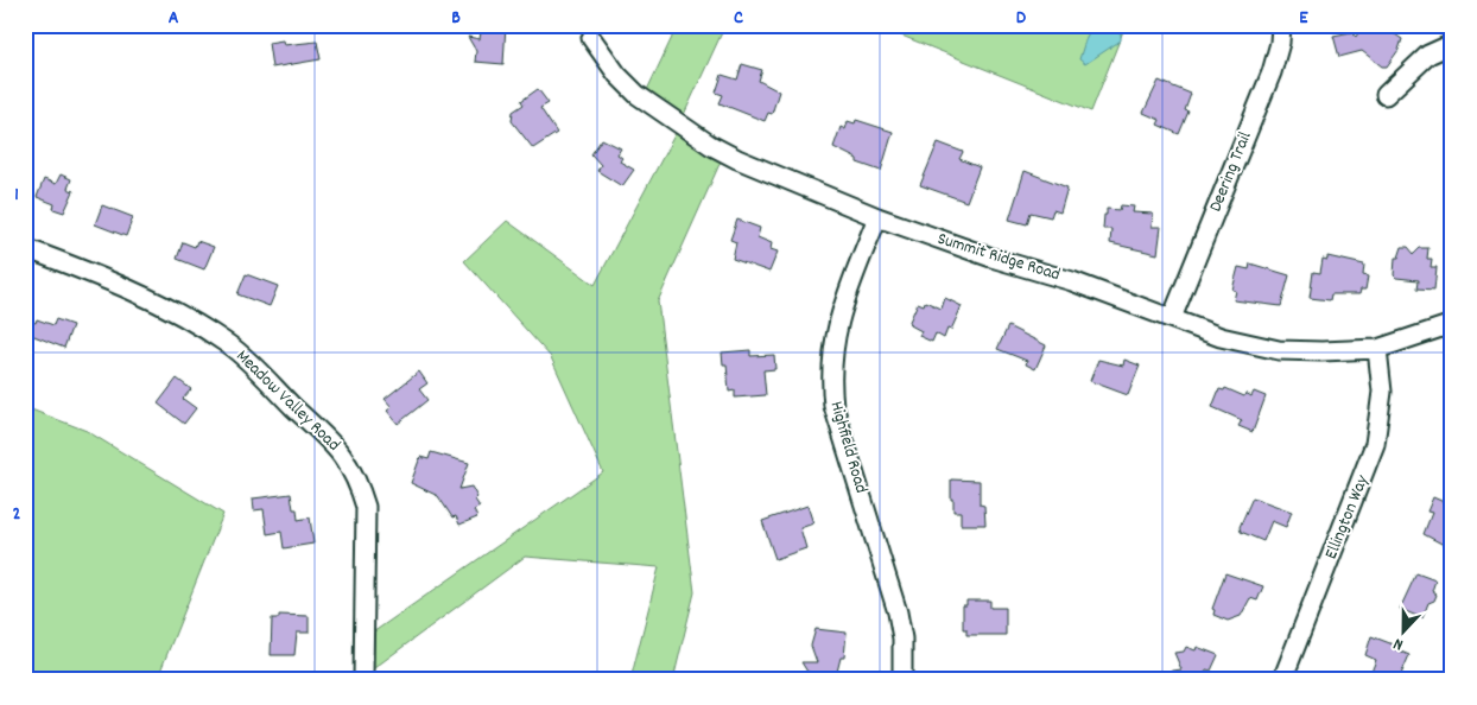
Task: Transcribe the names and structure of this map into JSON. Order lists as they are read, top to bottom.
{
  "streets": {
    "street": [
      "Deering Trail",
      "Summit Ridge Road",
      "Meadow Valley Road",
      "Highfield Road",
      "Ellington Way"
    ]
  },
  "crossings": [
    ["Deering Trail", "Summit Ridge Road"],
    ["Summit Ridge Road", "Highfield Road"],
    ["Summit Ridge Road", "Ellington Way"]
  ],
  "north": "bottom",
  "grid": {
    "columns": [
      "A",
      "B",
      "C",
      "D",
      "E"
    ],
    "rows": ["1", "2"]
  }
}
